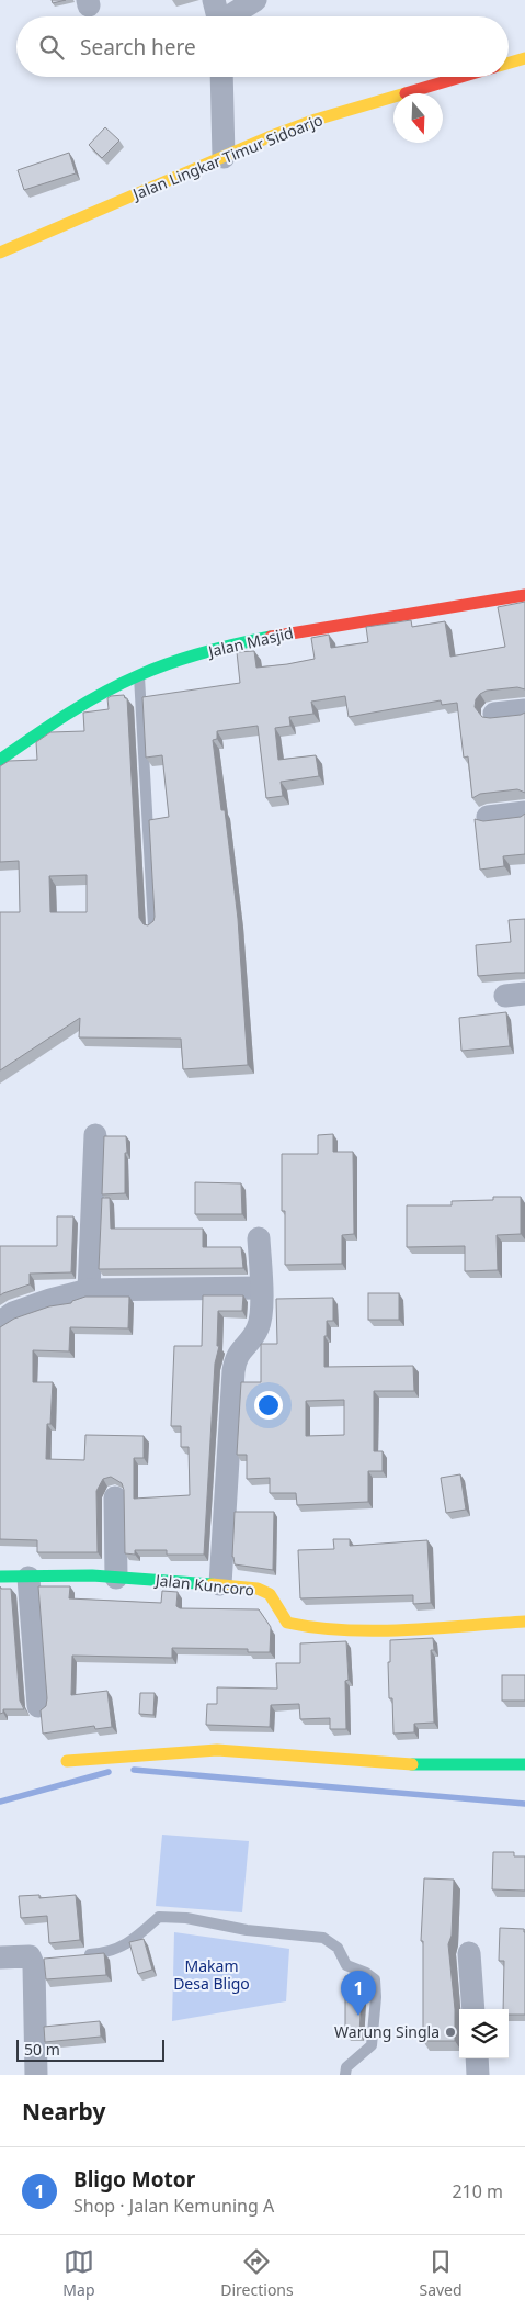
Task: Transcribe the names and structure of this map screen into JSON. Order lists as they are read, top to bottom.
{
  "streets": {
    "street": ["Jalan Lingkar Timur Sidoarjo", "Jalan Masjid", "Jalan Kuncoro"]
  },
  "parks": ["Makam Desa Bligo"],
  "places": ["Warung Singla"],
  "scale_bar": "50 m",
  "north": "bottom",
  "page": {
    "search": "Search here",
    "pins": "1",
    "scale": "50 m",
    "heading": "Nearby",
    "list": [
      {
        "mark": "1",
        "name": "Bligo Motor",
        "note": "Shop · Jalan Kemuning A",
        "value": "210 m"
      }
    ],
    "nav": ["Map", "Directions", "Saved"]
  }
}
